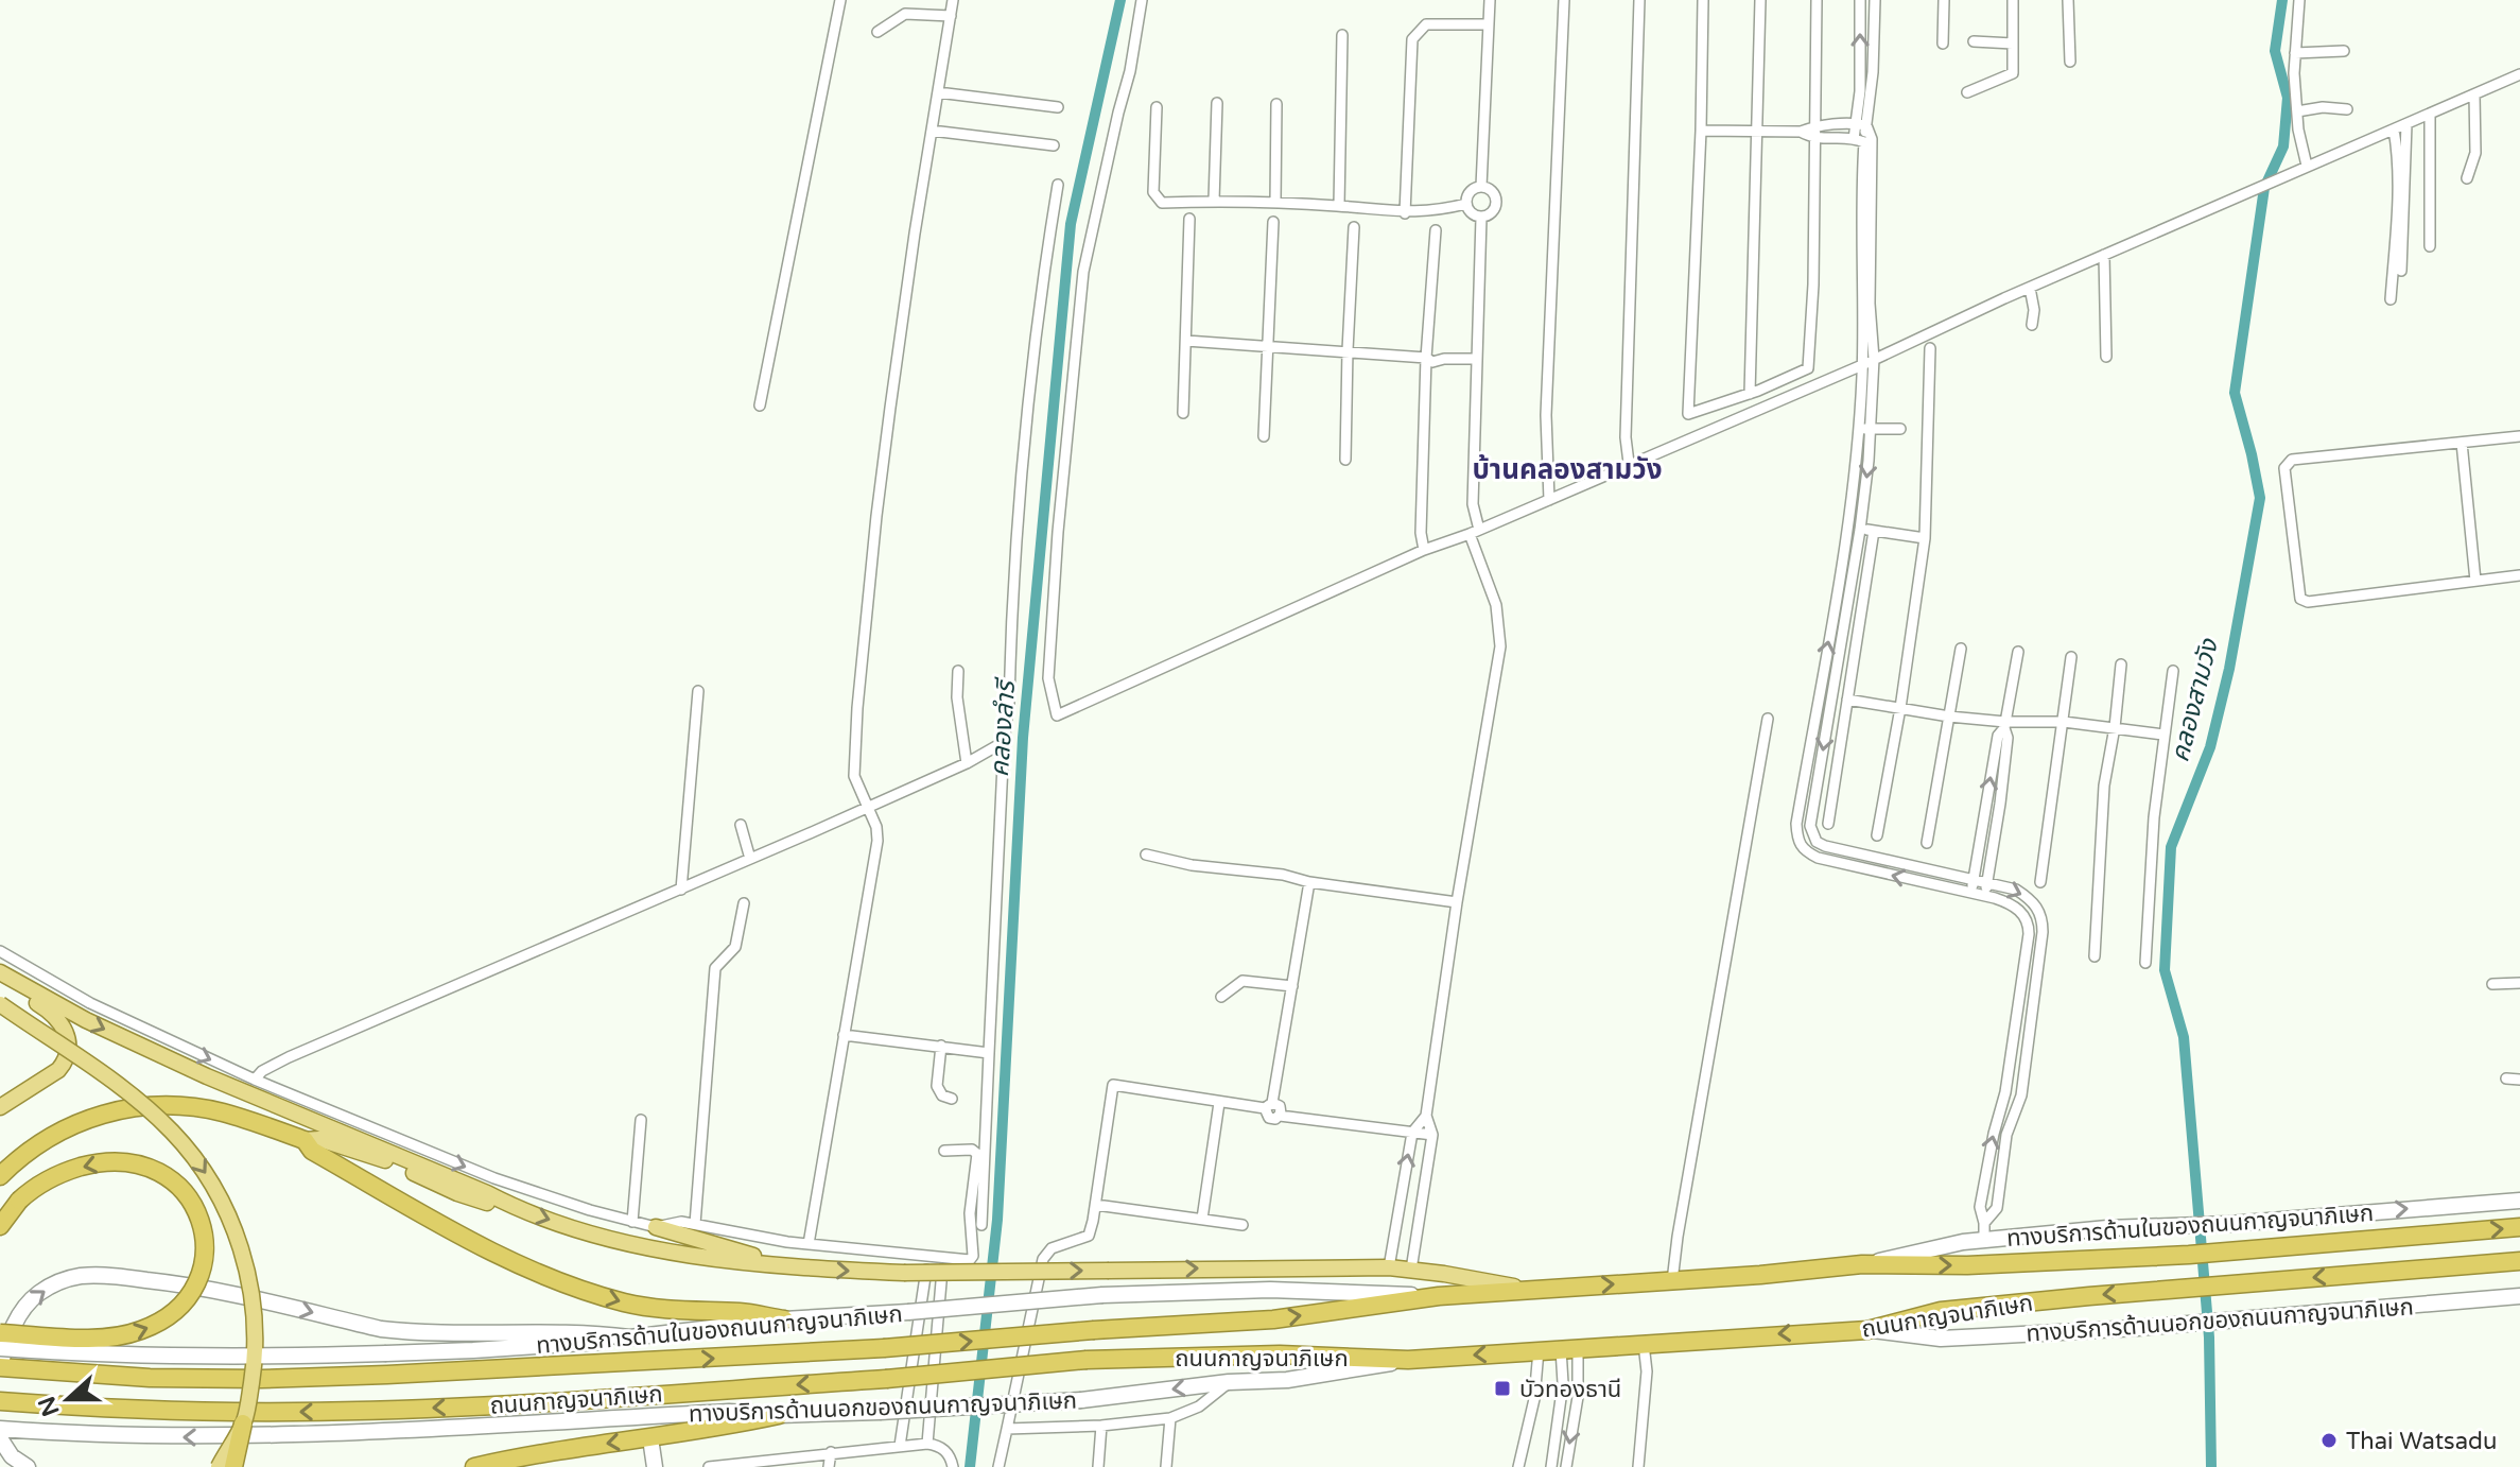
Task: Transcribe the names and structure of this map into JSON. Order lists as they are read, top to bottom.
{
  "streets": {
    "highway": ["ถนนกาญจนาภิเษก"],
    "main road": ["ทางบริการด้านในของถนนกาญจนาภิเษก", "ทางบริการด้านนอกของถนนกาญจนาภิเษก"]
  },
  "crossings": [
    ["ทางบริการด้านในของถนนกาญจนาภิเษก", "ถนนกาญจนาภิเษก"],
    ["ถนนกาญจนาภิเษก", "ทางบริการด้านนอกของถนนกาญจนาภิเษก"]
  ],
  "districts": ["บ้านคลองสามวัง"],
  "water": ["คลองสามวัง", "คลองลำรี"],
  "places": {
    "transit": ["บัวทองธานี"],
    "other": ["Thai Watsadu"]
  },
  "north": "left"
}
